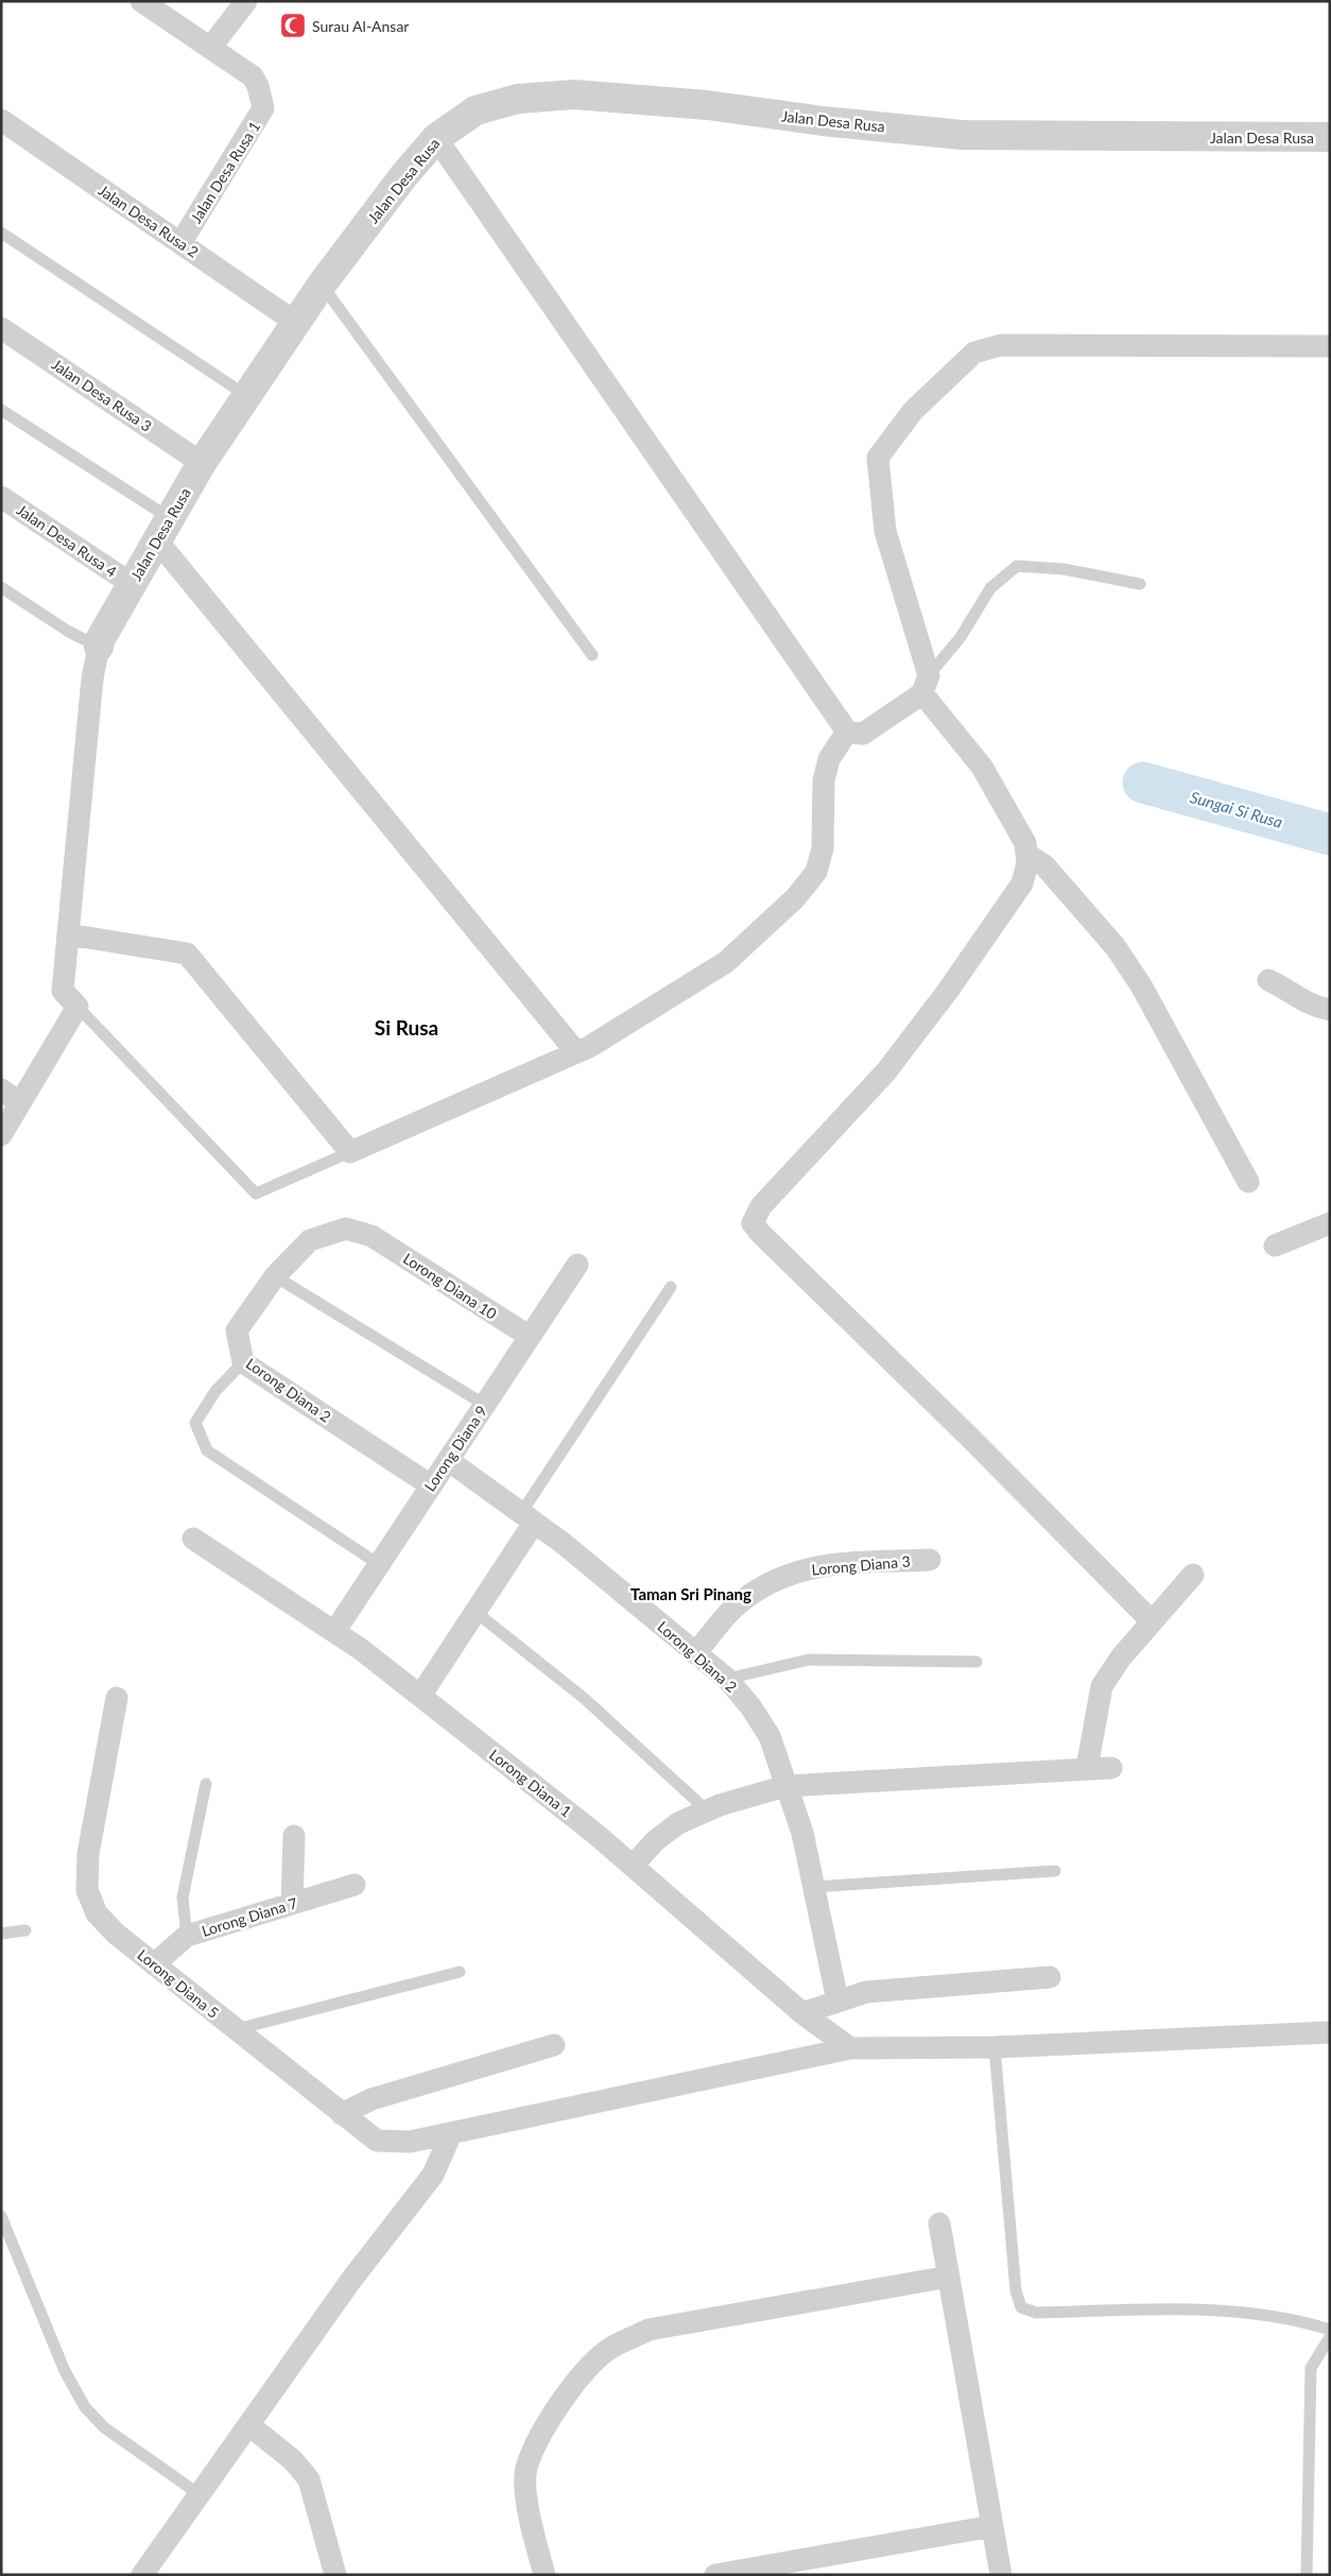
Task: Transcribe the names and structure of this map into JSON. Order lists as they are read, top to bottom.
{
  "streets": {
    "street": [
      "Jalan Desa Rusa",
      "Jalan Desa Rusa 1",
      "Jalan Desa Rusa 2",
      "Jalan Desa Rusa 3",
      "Jalan Desa Rusa 4",
      "Lorong Diana 10",
      "Lorong Diana 2",
      "Lorong Diana 9",
      "Lorong Diana 3",
      "Lorong Diana 1",
      "Lorong Diana 7",
      "Lorong Diana 5"
    ]
  },
  "crossings": [
    ["Jalan Desa Rusa", "Jalan Desa Rusa 2"],
    ["Jalan Desa Rusa", "Jalan Desa Rusa 3"],
    ["Jalan Desa Rusa", "Jalan Desa Rusa 4"],
    ["Jalan Desa Rusa 1", "Jalan Desa Rusa 2"],
    ["Lorong Diana 10", "Lorong Diana 2"],
    ["Lorong Diana 10", "Lorong Diana 9"],
    ["Lorong Diana 2", "Lorong Diana 9"],
    ["Lorong Diana 2", "Lorong Diana 3"],
    ["Lorong Diana 9", "Lorong Diana 1"],
    ["Lorong Diana 1", "Lorong Diana 5"],
    ["Lorong Diana 7", "Lorong Diana 5"]
  ],
  "districts": ["Si Rusa", "Taman Sri Pinang"],
  "water": ["Sungai Si Rusa"],
  "places": {
    "mosque": ["Surau Al-Ansar"]
  }
}
